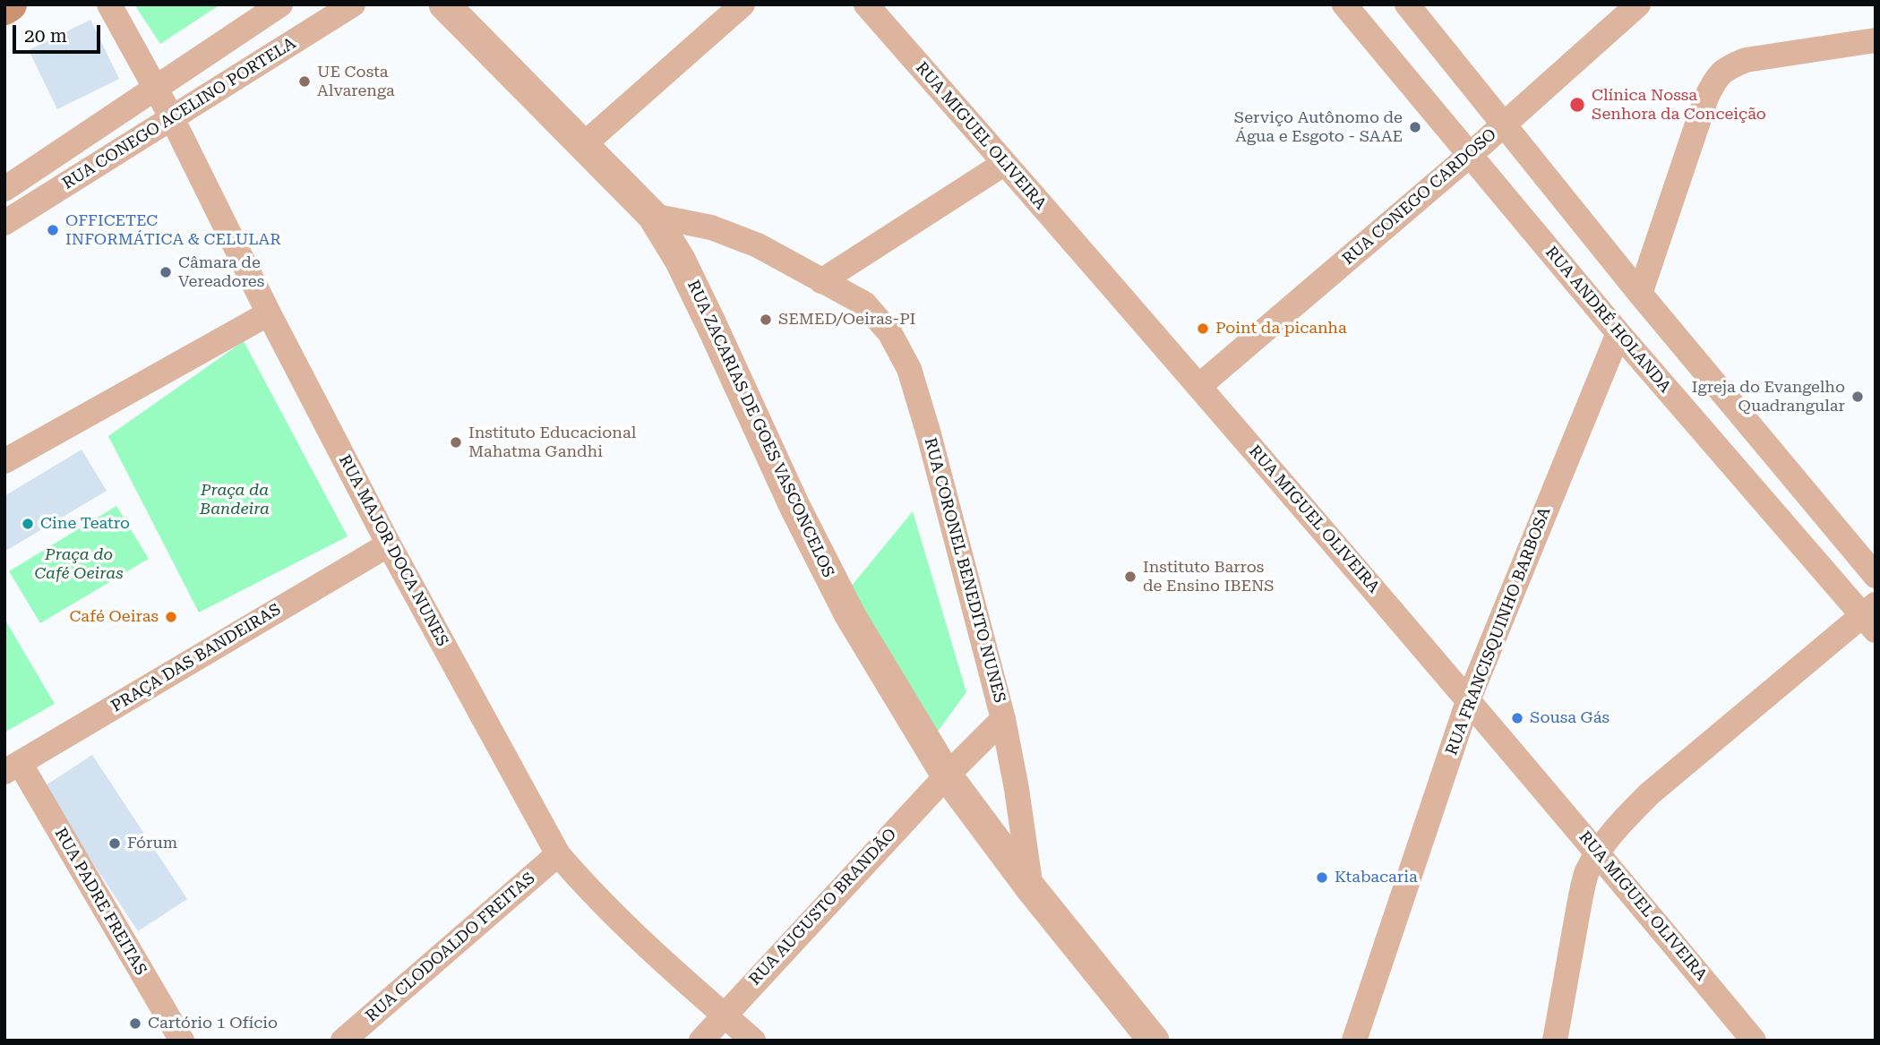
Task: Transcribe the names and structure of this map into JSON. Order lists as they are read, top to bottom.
{
  "streets": {
    "street": [
      "RUA CONEGO ACELINO PORTELA",
      "RUA MIGUEL OLIVEIRA",
      "RUA CONEGO CARDOSO",
      "RUA ANDRÉ HOLANDA",
      "RUA ZACARIAS DE GOES VASCONCELOS",
      "RUA MAJOR DOCA NUNES",
      "RUA CORONEL BENEDITO NUNES",
      "RUA FRANCISQUINHO BARBOSA",
      "PRAÇA DAS BANDEIRAS",
      "RUA PADRE FREITAS",
      "RUA AUGUSTO BRANDÃO",
      "RUA CLODOALDO FREITAS"
    ]
  },
  "crossings": [
    ["RUA CONEGO ACELINO PORTELA", "RUA MAJOR DOCA NUNES"],
    ["RUA MIGUEL OLIVEIRA", "RUA CONEGO CARDOSO"],
    ["RUA MIGUEL OLIVEIRA", "RUA FRANCISQUINHO BARBOSA"],
    ["RUA CONEGO CARDOSO", "RUA ANDRÉ HOLANDA"],
    ["RUA ANDRÉ HOLANDA", "RUA FRANCISQUINHO BARBOSA"],
    ["RUA ZACARIAS DE GOES VASCONCELOS", "RUA CORONEL BENEDITO NUNES"],
    ["RUA ZACARIAS DE GOES VASCONCELOS", "RUA AUGUSTO BRANDÃO"],
    ["RUA MAJOR DOCA NUNES", "PRAÇA DAS BANDEIRAS"],
    ["RUA MAJOR DOCA NUNES", "RUA AUGUSTO BRANDÃO"],
    ["RUA MAJOR DOCA NUNES", "RUA CLODOALDO FREITAS"],
    ["RUA CORONEL BENEDITO NUNES", "RUA AUGUSTO BRANDÃO"],
    ["PRAÇA DAS BANDEIRAS", "RUA PADRE FREITAS"]
  ],
  "parks": ["Praça da Bandeira", "Praça do Café Oeiras"],
  "places": [
    "UE Costa Alvarenga",
    "Clínica Nossa Senhora da Conceição",
    "Serviço Autônomo de Água e Esgoto - SAAE",
    "OFFICETEC INFORMÁTICA & CELULAR",
    "Câmara de Vereadores",
    "SEMED/Oeiras-PI",
    "Point da picanha",
    "Igreja do Evangelho Quadrangular",
    "Instituto Educacional Mahatma Gandhi",
    "Cine Teatro",
    "Instituto Barros de Ensino IBENS",
    "Café Oeiras",
    "Sousa Gás",
    "Fórum",
    "Ktabacaria",
    "Cartório 1 Ofício"
  ],
  "scale_bar": "20 m"
}
